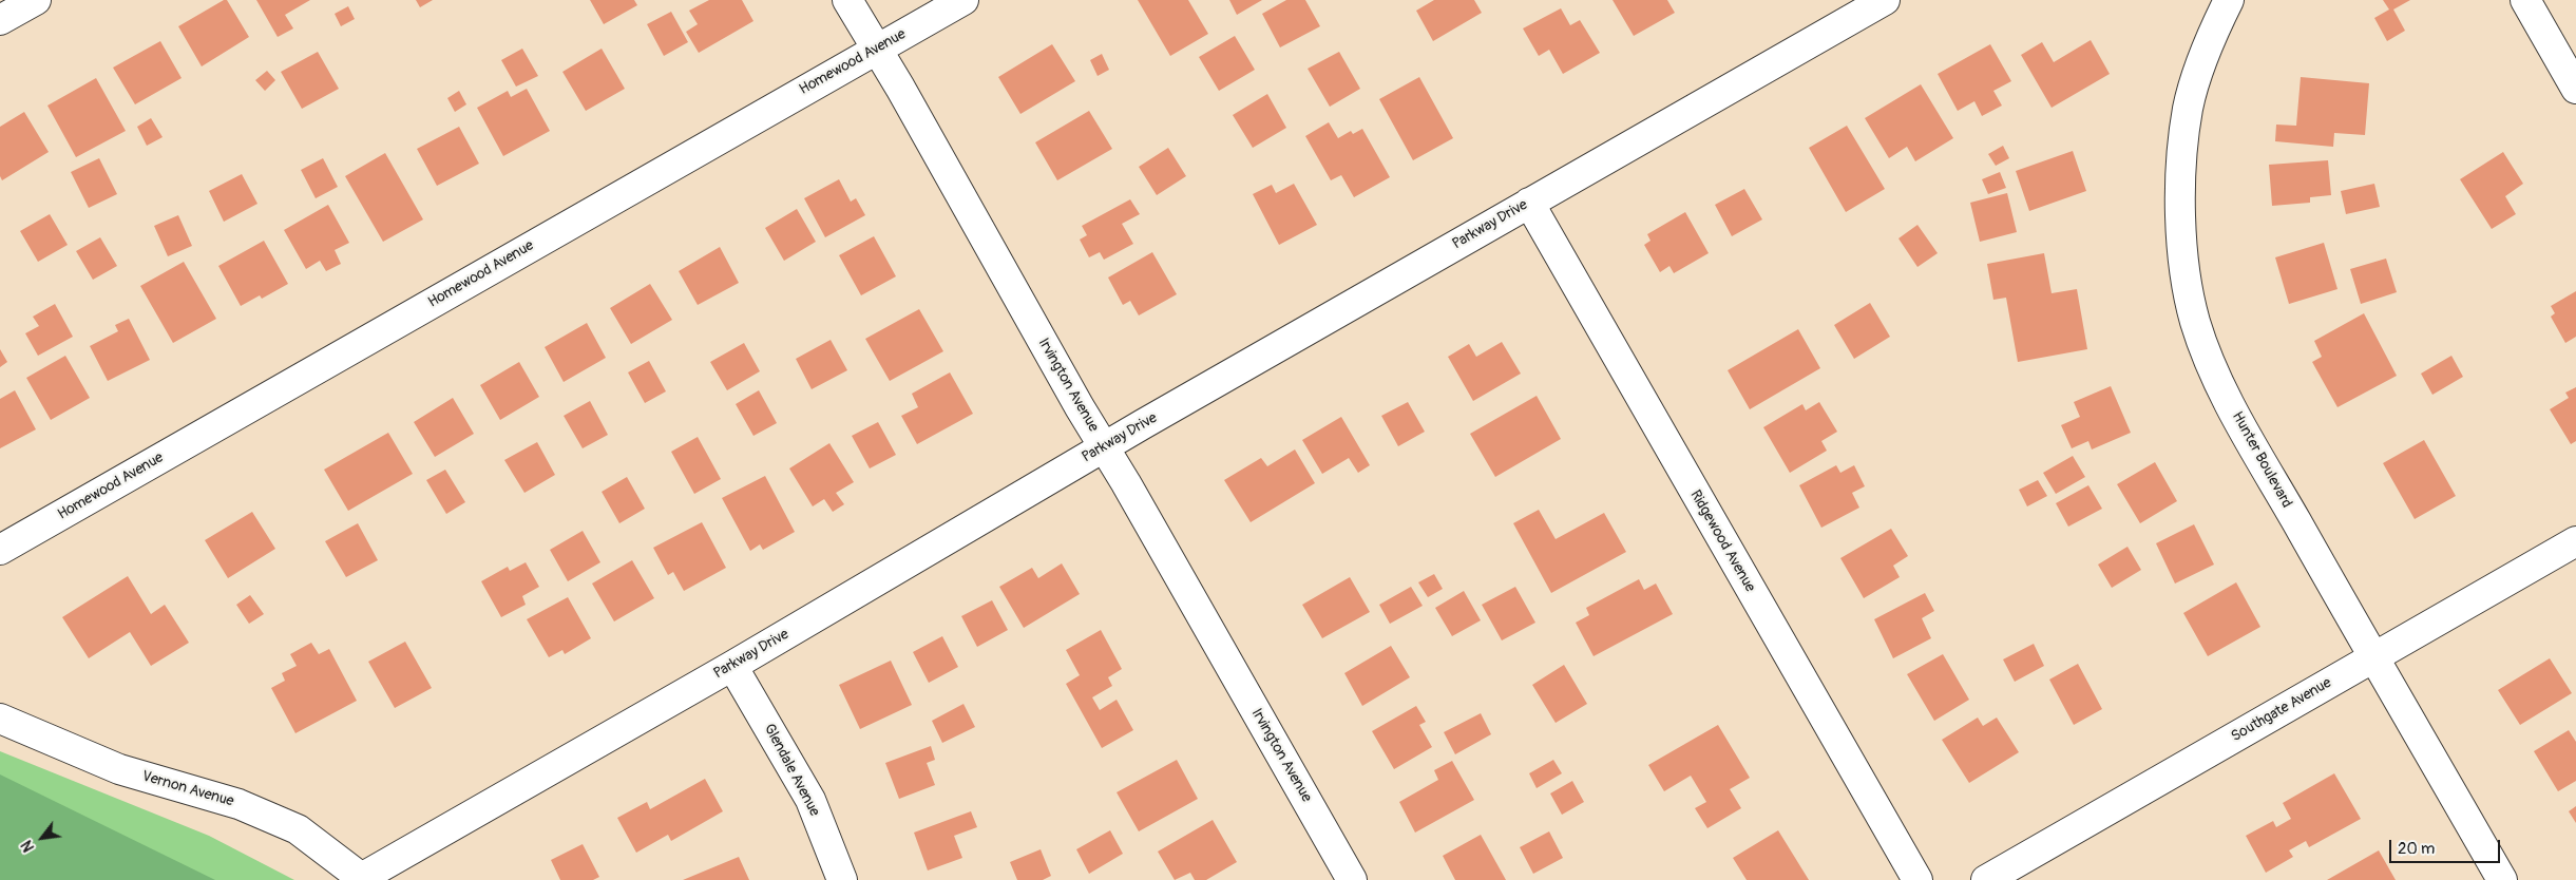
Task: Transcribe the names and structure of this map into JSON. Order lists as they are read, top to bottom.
{
  "streets": {
    "street": [
      "Homewood Avenue",
      "Parkway Drive",
      "Irvington Avenue",
      "Hunter Boulevard",
      "Ridgewood Avenue",
      "Southgate Avenue",
      "Glendale Avenue",
      "Vernon Avenue"
    ]
  },
  "crossings": [
    ["Homewood Avenue", "Irvington Avenue"],
    ["Parkway Drive", "Irvington Avenue"],
    ["Parkway Drive", "Ridgewood Avenue"],
    ["Parkway Drive", "Glendale Avenue"],
    ["Parkway Drive", "Vernon Avenue"],
    ["Hunter Boulevard", "Southgate Avenue"]
  ],
  "scale_bar": "20 m",
  "north": "bottom left"
}
